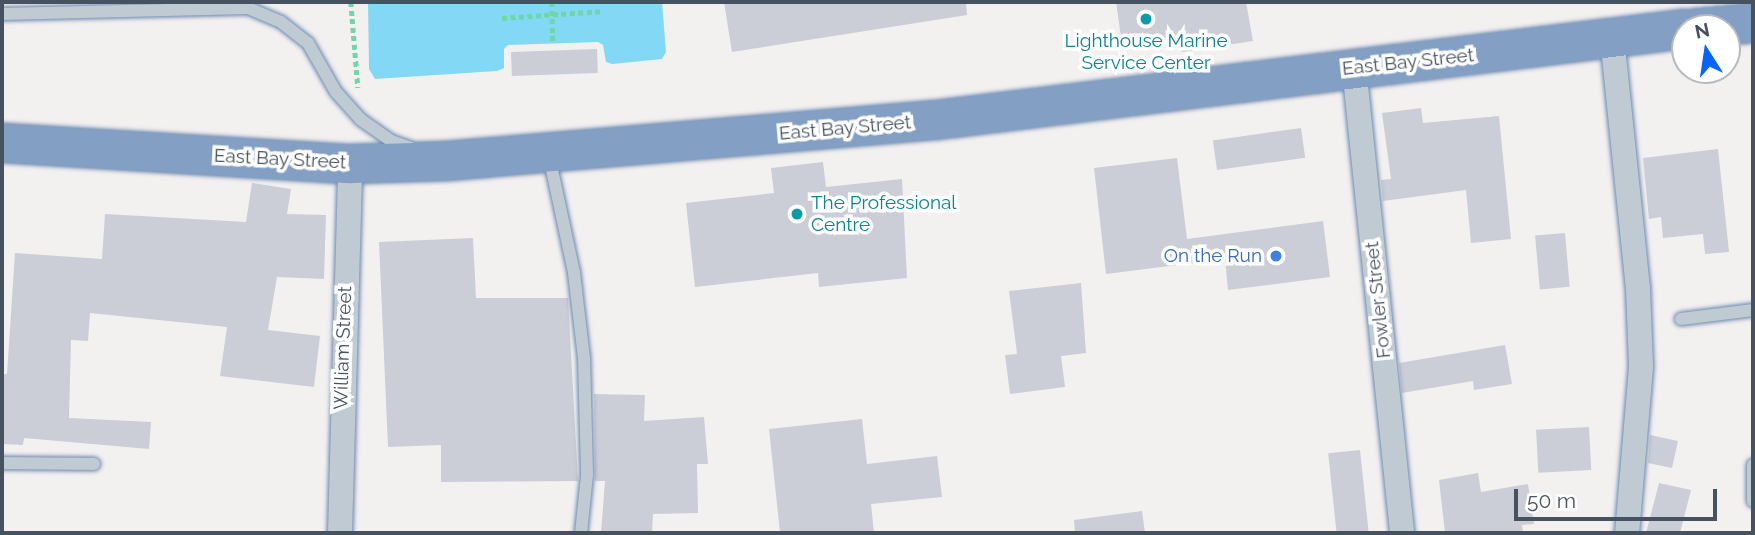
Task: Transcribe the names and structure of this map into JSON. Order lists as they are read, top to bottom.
{
  "streets": {
    "highway": ["East Bay Street"],
    "street": ["Fowler Street", "William Street"]
  },
  "crossings": [
    ["East Bay Street", "Fowler Street"],
    ["East Bay Street", "William Street"]
  ],
  "places": ["Lighthouse Marine Service Center", "The Professional Centre", "On the Run"],
  "scale_bar": "50 m",
  "north": "top"
}
